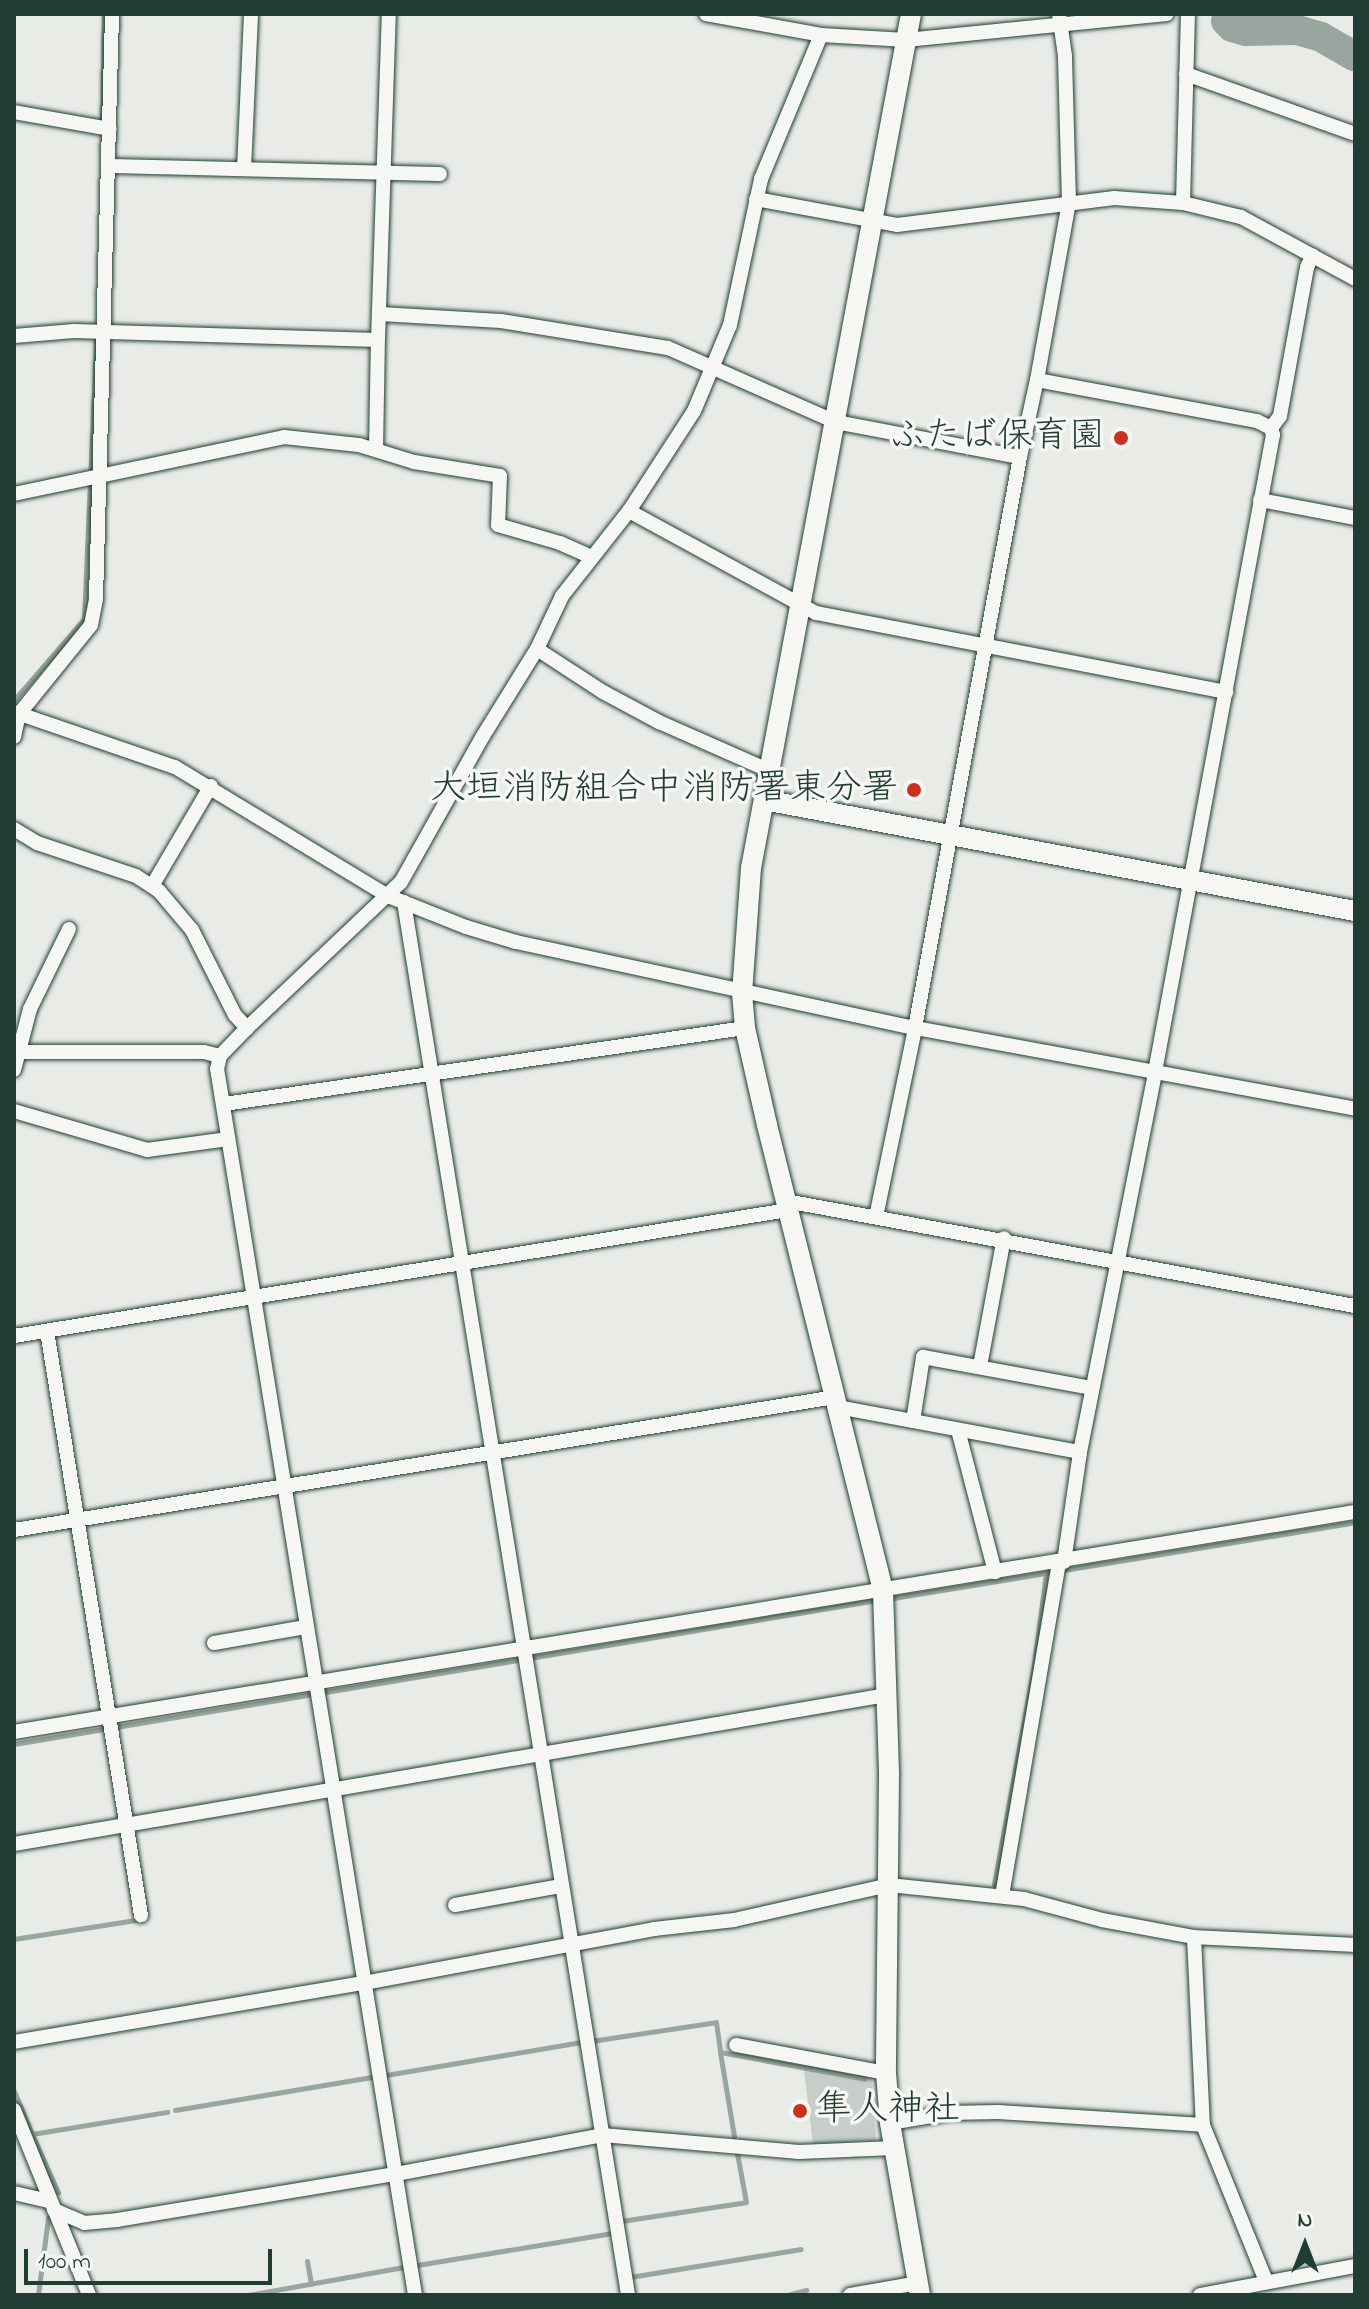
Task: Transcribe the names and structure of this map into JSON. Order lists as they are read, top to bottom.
{
  "places": ["ふたば保育園", "大垣消防組合中消防署東分署", "隼人神社"],
  "scale_bar": "100 m",
  "north": "top"
}
